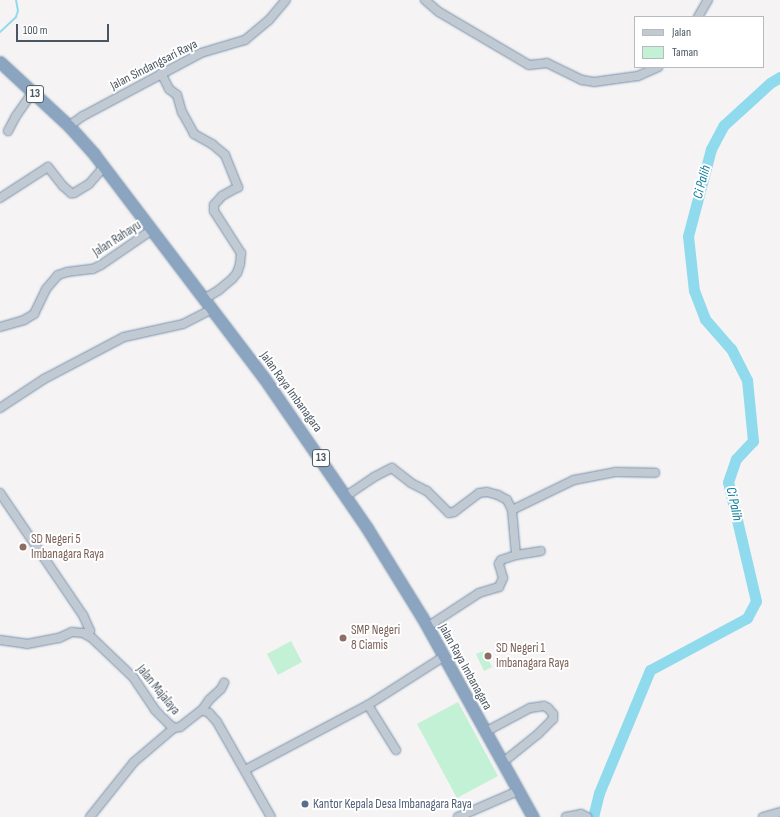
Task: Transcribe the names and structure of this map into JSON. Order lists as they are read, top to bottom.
{
  "streets": {
    "highway": ["13", "Jalan Raya Imbanagara"],
    "street": ["Jalan Sindangsari Raya", "Jalan Rahayu", "Jalan Majalaya"]
  },
  "crossings": [
    ["Jalan Sindangsari Raya", "Jalan Raya Imbanagara"],
    ["Jalan Rahayu", "Jalan Raya Imbanagara"]
  ],
  "water": ["Ci Palih"],
  "places": [
    "SD Negeri 5 Imbanagara Raya",
    "SMP Negeri 8 Ciamis",
    "SD Negeri 1 Imbanagara Raya",
    "Kantor Kepala Desa Imbanagara Raya"
  ],
  "legend": ["Jalan", "Taman"],
  "scale_bar": "100 m"
}
